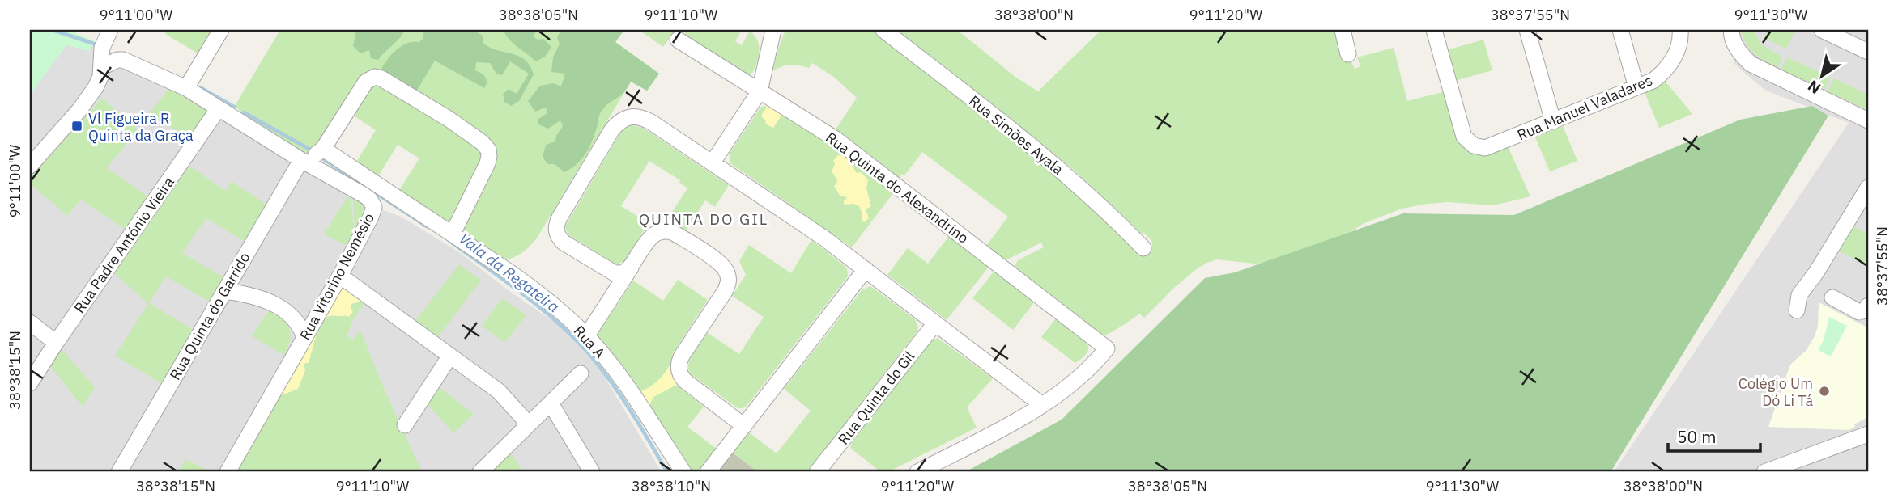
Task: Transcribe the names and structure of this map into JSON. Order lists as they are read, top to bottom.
{
  "streets": {
    "street": [
      "Rua Manuel Valadares",
      "Rua Simões Ayala",
      "Rua Quinta do Alexandrino",
      "Rua Padre António Vieira",
      "Rua Vitorino Nemésio",
      "Rua Quinta do Garrido",
      "Rua A",
      "Rua Quinta do Gil"
    ]
  },
  "crossings": [
    ["Rua Padre António Vieira", "Rua Vitorino Nemésio"],
    ["Rua Vitorino Nemésio", "Rua Quinta do Garrido"],
    ["Rua Quinta do Garrido", "Rua A"]
  ],
  "districts": ["QUINTA DO GIL"],
  "water": ["Vala da Regateira"],
  "places": {
    "transit": ["Vl Figueira R Quinta da Graça"],
    "other": ["Colégio Um Dó Li Tá"]
  },
  "scale_bar": "50 m",
  "north": "bottom left",
  "coordinates": [
    "9°11'00\"W",
    "38°38'05\"N",
    "9°11'10\"W",
    "38°38'00\"N",
    "9°11'20\"W",
    "38°37'55\"N",
    "9°11'30\"W",
    "38°38'15\"N",
    "38°38'10\"N"
  ]
}
